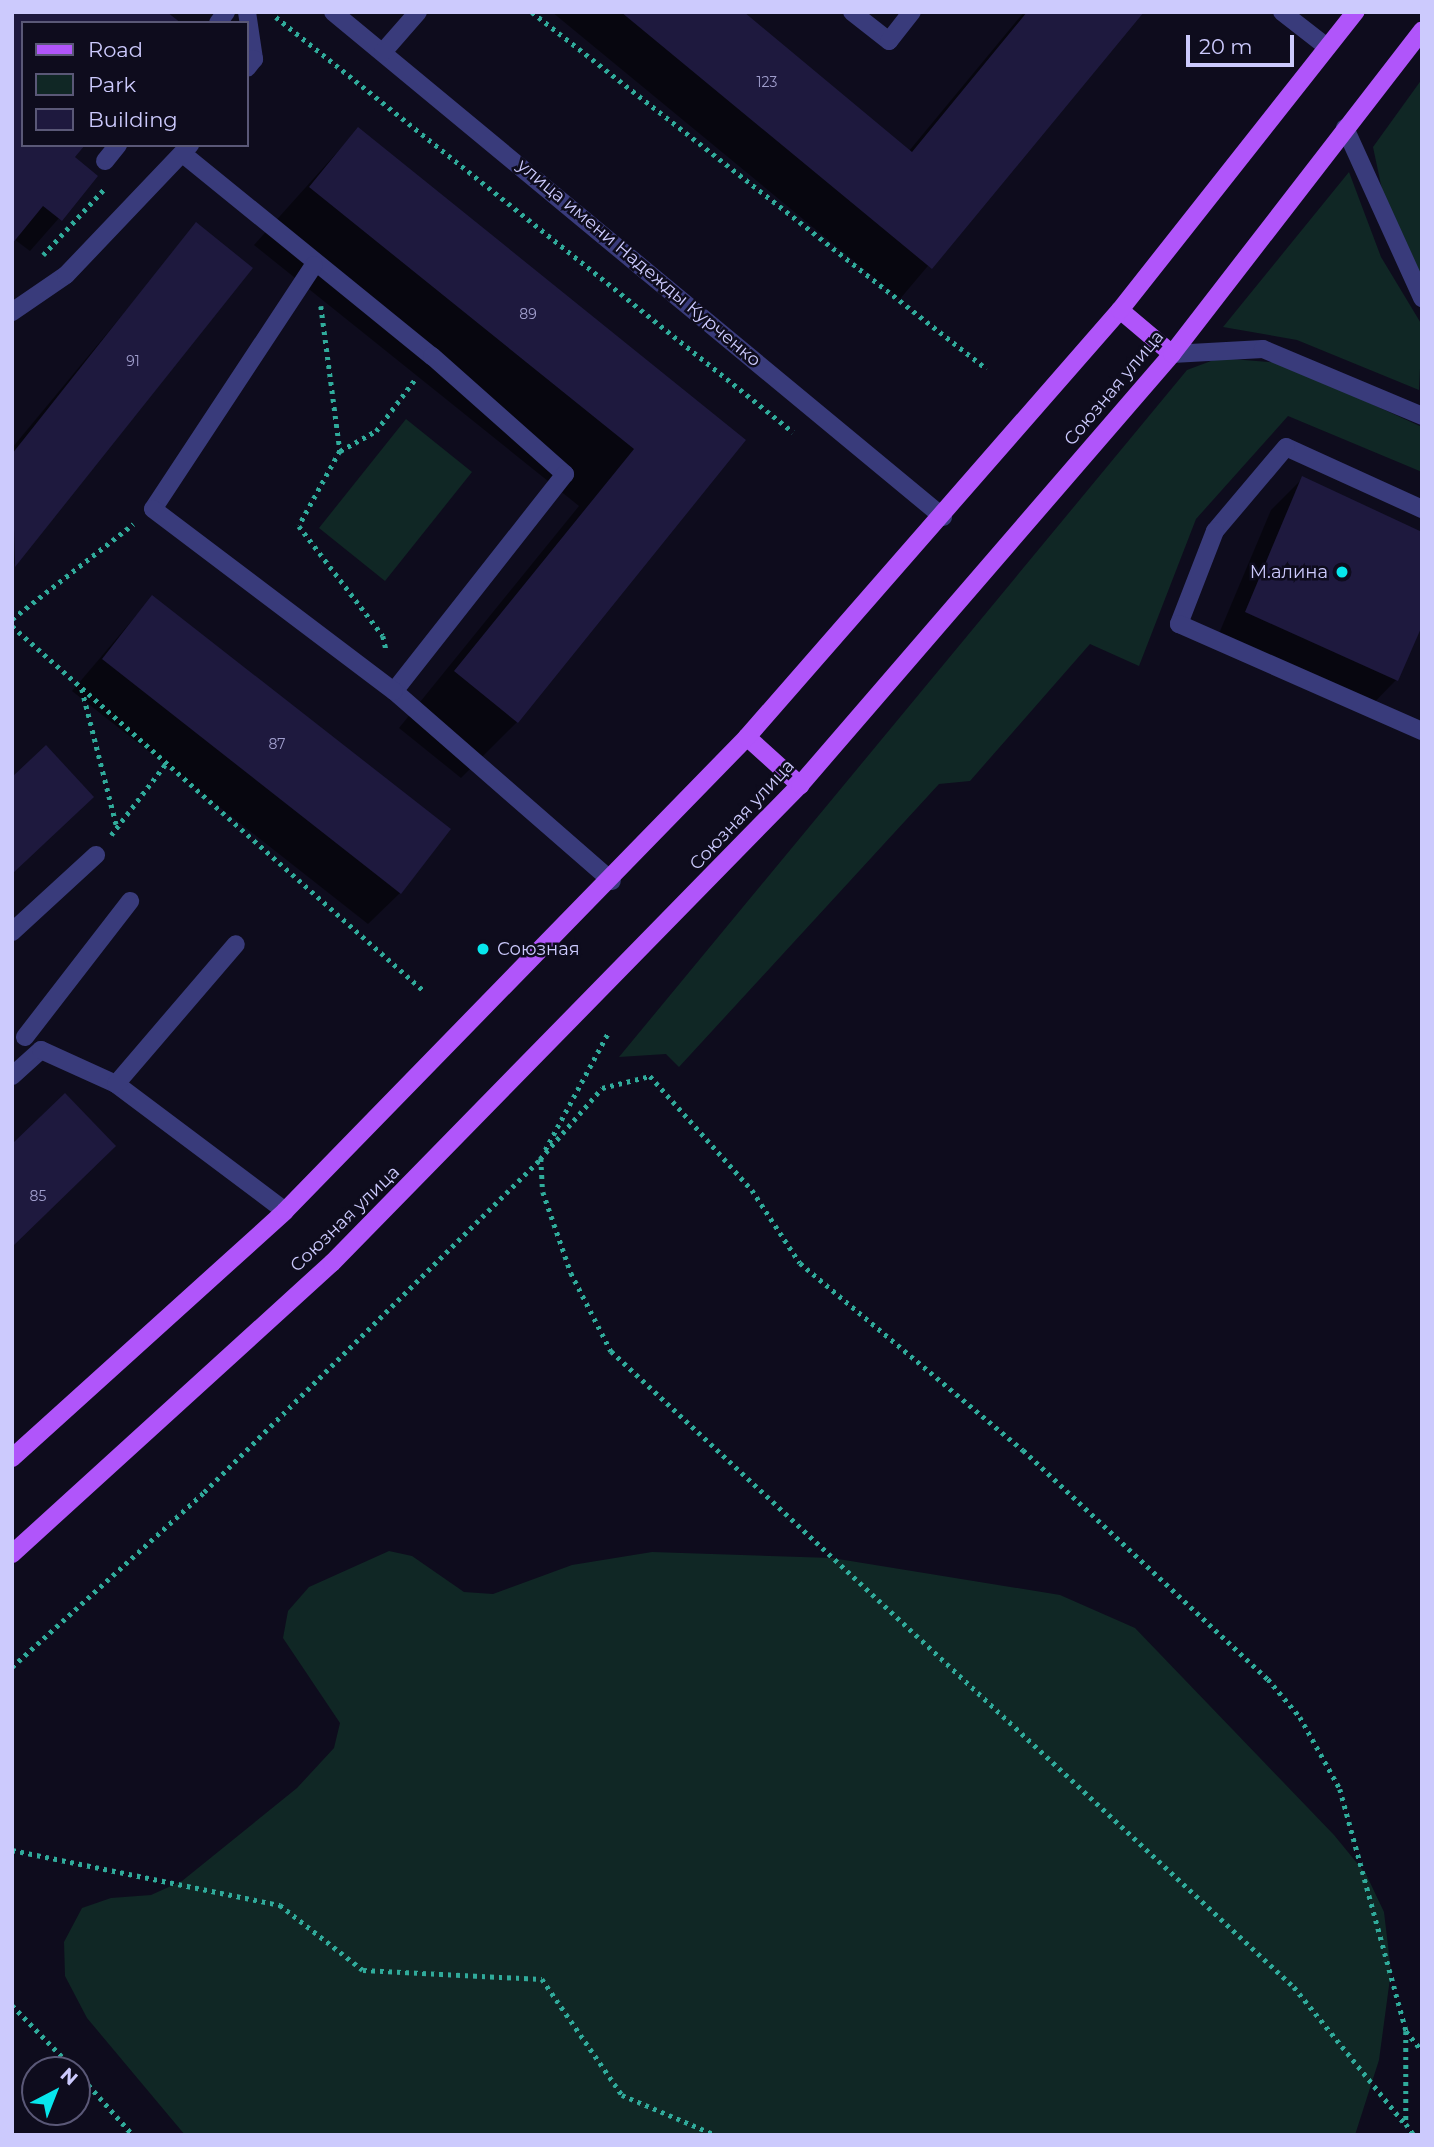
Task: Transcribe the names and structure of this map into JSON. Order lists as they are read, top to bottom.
{
  "streets": {
    "main road": ["Союзная улица"],
    "street": ["улица имени Надежды Курченко"]
  },
  "places": ["М.алина", "Союзная"],
  "house_numbers": [
    "123",
    "89",
    "91",
    "87",
    "85"
  ],
  "legend": ["Road", "Park", "Building"],
  "scale_bar": "20 m",
  "north": "top right"
}
